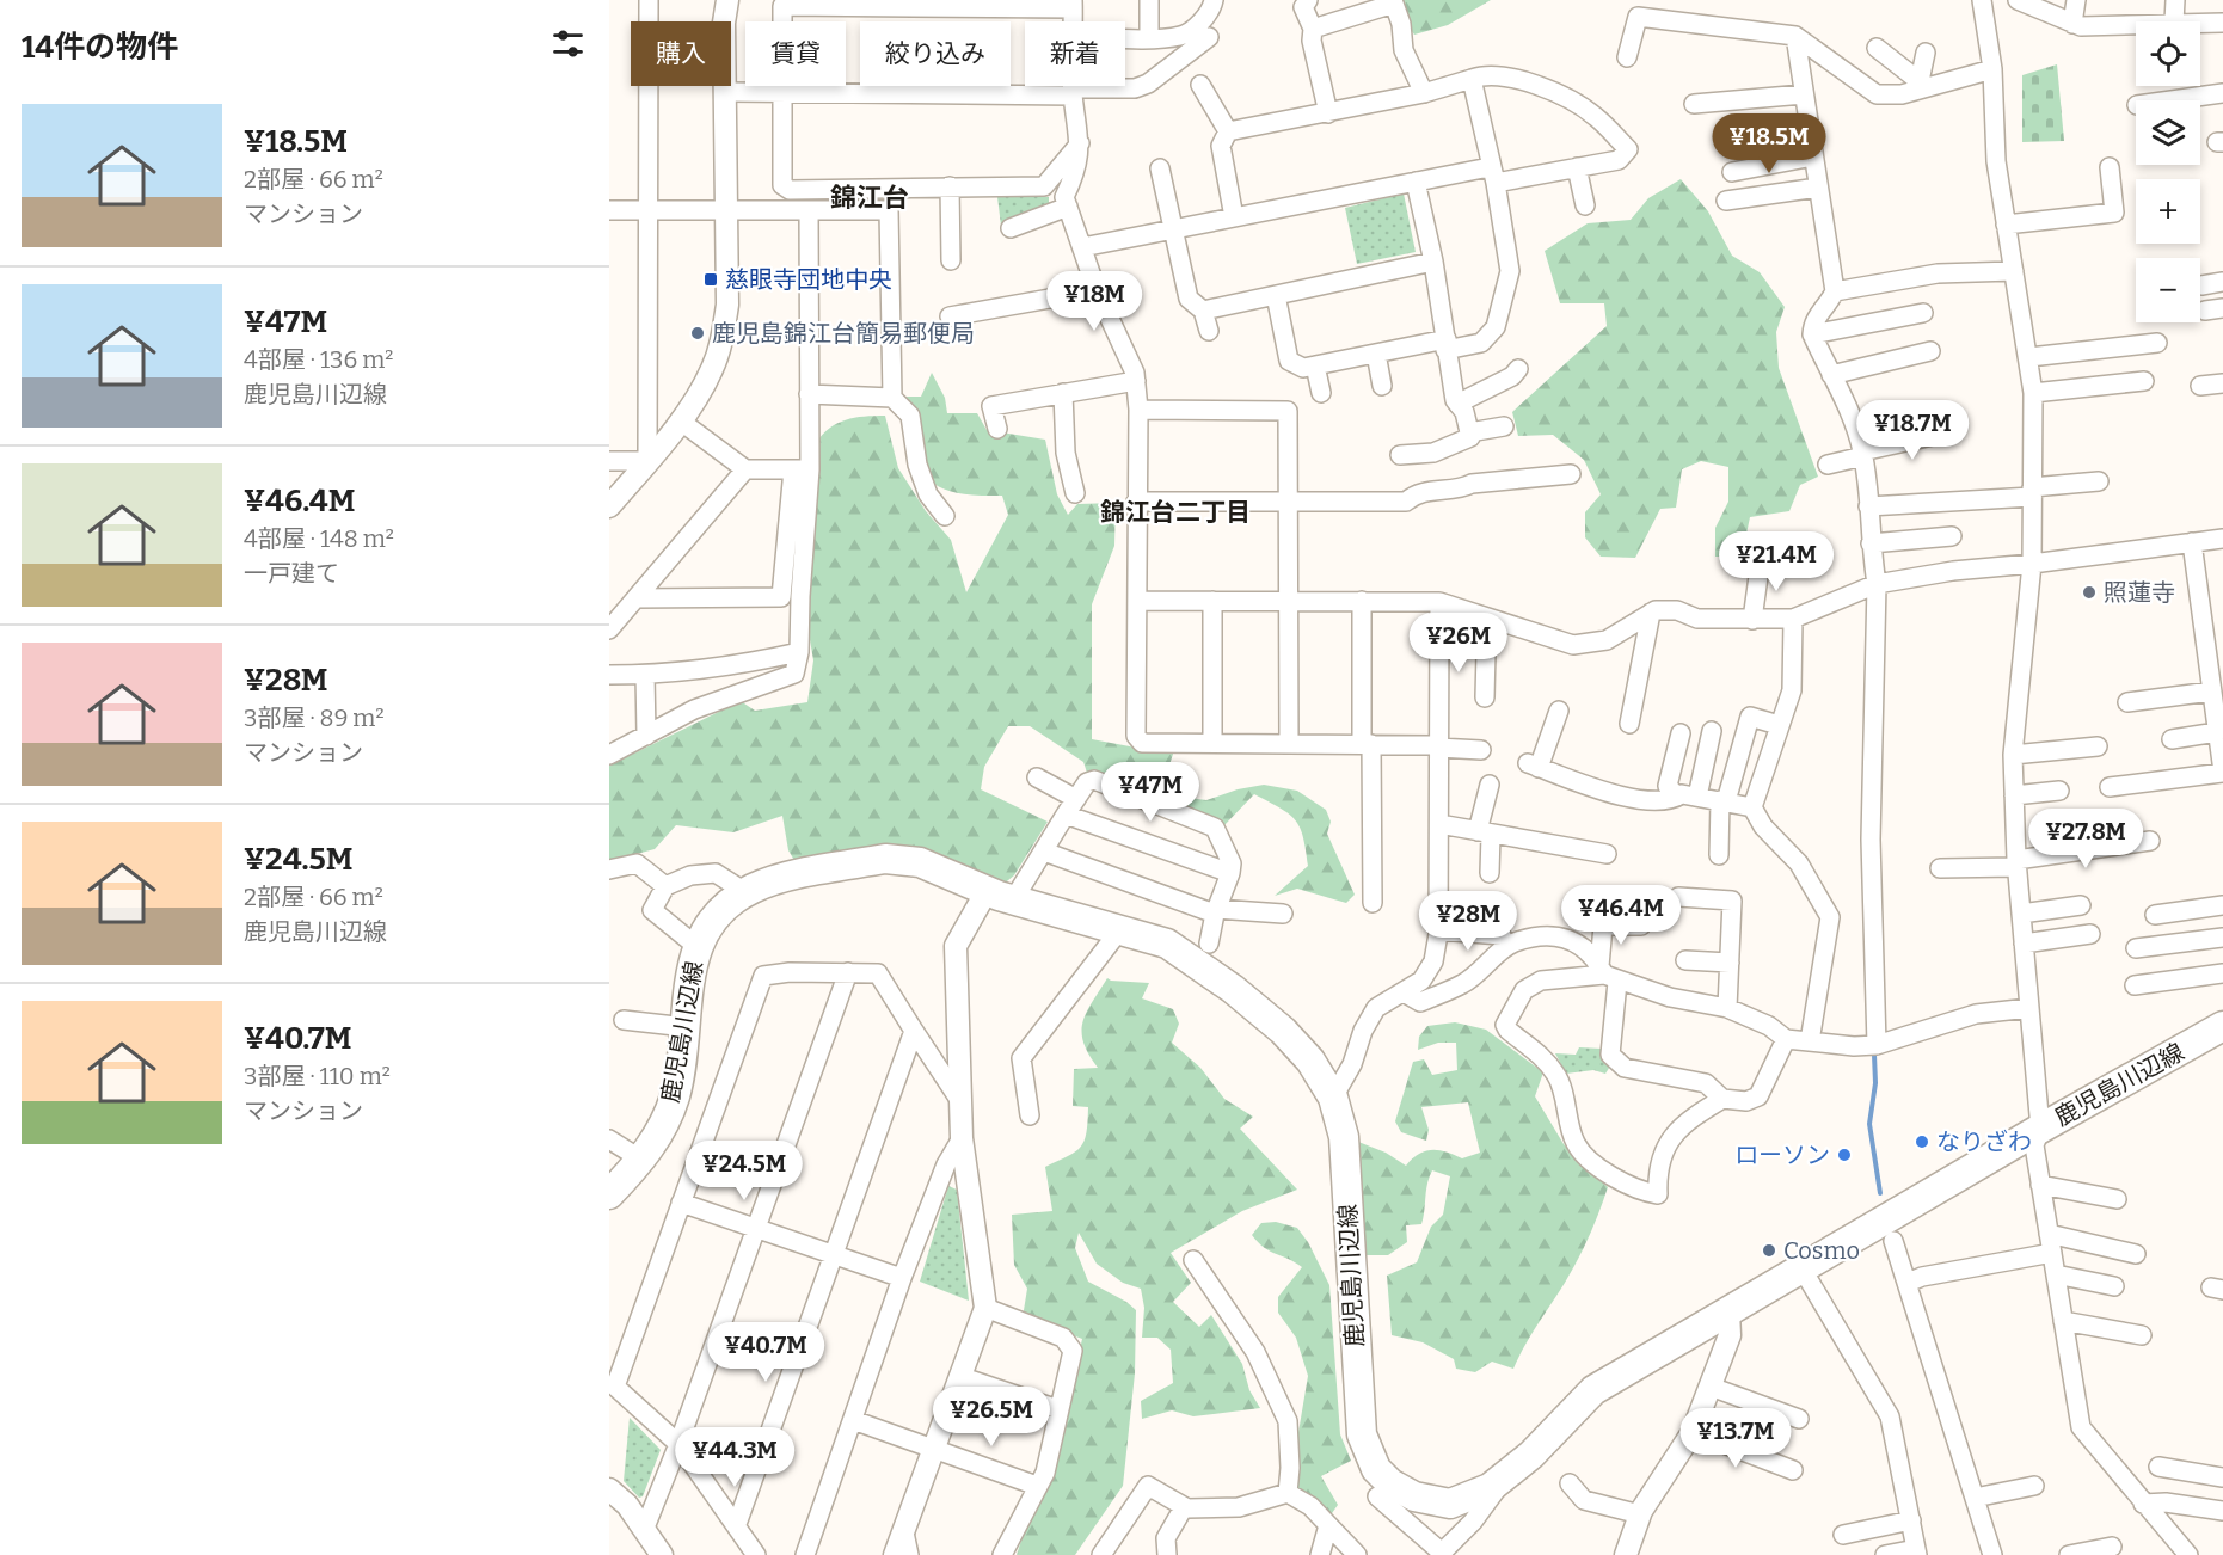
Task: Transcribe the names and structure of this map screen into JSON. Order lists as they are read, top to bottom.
{
  "streets": {
    "main road": ["鹿児島川辺線"]
  },
  "districts": ["錦江台", "錦江台二丁目"],
  "places": {
    "transit": ["慈眼寺団地中央"],
    "other": [
      "鹿児島錦江台簡易郵便局",
      "照蓮寺",
      "なりざわ",
      "ローソン",
      "Cosmo"
    ]
  },
  "page": {
    "heading": "14件の物件",
    "map_buttons": ["+", "−"],
    "chip": [
      "購入",
      "賃貸",
      "絞り込み",
      "新着"
    ],
    "list": [
      {
        "name": "¥18.5M",
        "note": "2部屋 · 66 m² · マンション"
      },
      {
        "name": "¥47M",
        "note": "4部屋 · 136 m² · 鹿児島川辺線"
      },
      {
        "name": "¥46.4M",
        "note": "4部屋 · 148 m² · 一戸建て"
      },
      {
        "name": "¥28M",
        "note": "3部屋 · 89 m² · マンション"
      },
      {
        "name": "¥24.5M",
        "note": "2部屋 · 66 m² · 鹿児島川辺線"
      },
      {
        "name": "¥40.7M",
        "note": "3部屋 · 110 m² · マンション"
      }
    ],
    "price": [
      "¥18.5M",
      "¥18M",
      "¥18.7M",
      "¥21.4M",
      "¥26M",
      "¥47M",
      "¥27.8M",
      "¥46.4M",
      "¥28M",
      "¥24.5M",
      "¥40.7M",
      "¥26.5M",
      "¥13.7M",
      "¥44.3M"
    ]
  }
}
